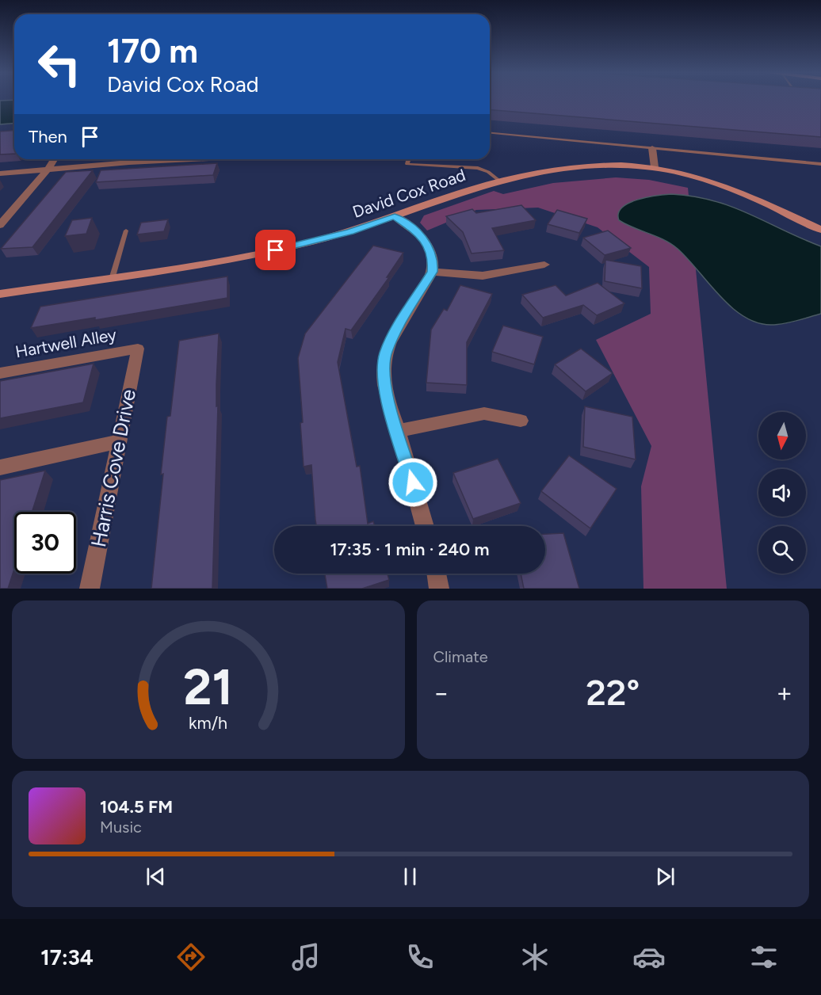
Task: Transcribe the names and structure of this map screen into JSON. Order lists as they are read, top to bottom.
{
  "streets": {
    "main road": ["David Cox Road"],
    "street": ["Hartwell Alley", "Harris Cove Drive"]
  },
  "crossings": [
    ["Hartwell Alley", "Harris Cove Drive"]
  ],
  "north": "bottom",
  "page": {
    "turn": ["170 m", "David Cox Road"],
    "then": "Then",
    "limit": "30",
    "trip": "17:35 · 1 min · 240 m",
    "tile": "Climate",
    "heat": ["−", "22°", "+"],
    "song": ["104.5 FM", "Music"],
    "tabs": "17:34",
    "gauge": ["21", "km/h"]
  }
}
